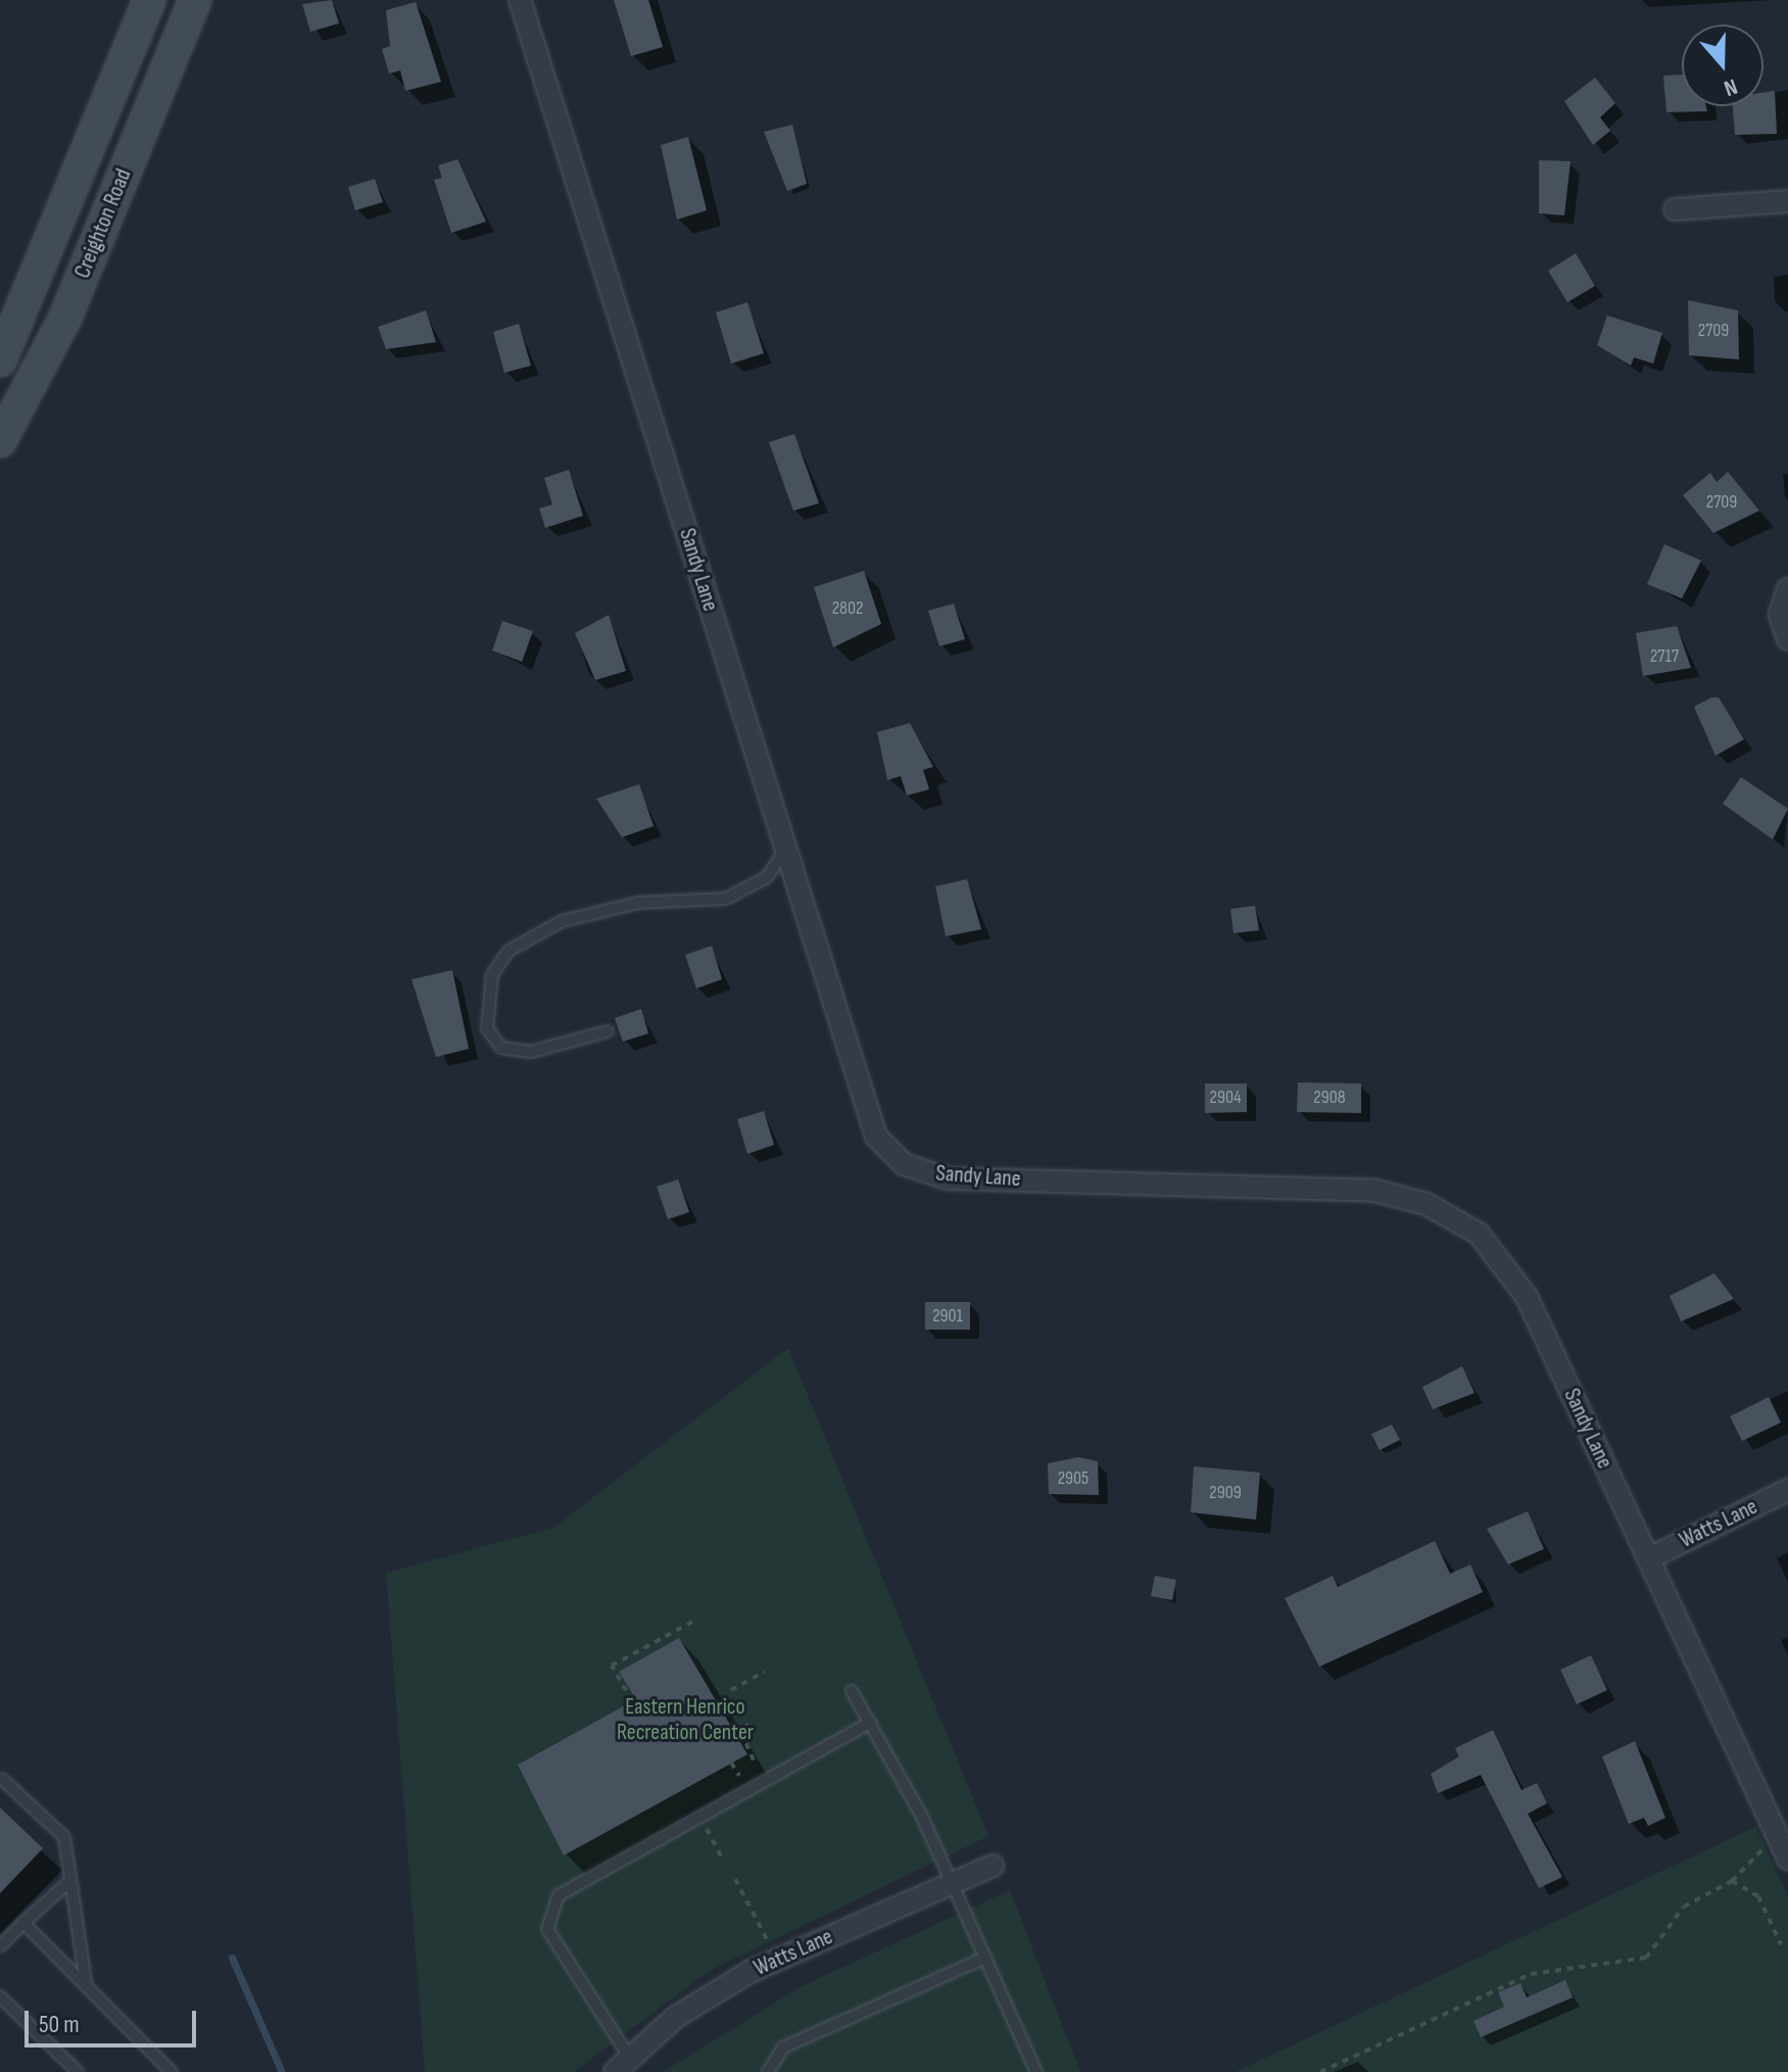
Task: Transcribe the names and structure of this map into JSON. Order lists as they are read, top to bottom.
{
  "streets": {
    "main road": ["Creighton Road"],
    "street": ["Sandy Lane", "Watts Lane"]
  },
  "crossings": [
    ["Sandy Lane", "Watts Lane"]
  ],
  "parks": ["Eastern Henrico Recreation Center"],
  "house_numbers": [
    "2709",
    "2709",
    "2802",
    "2717",
    "2904",
    "2908",
    "2901",
    "2905",
    "2909"
  ],
  "scale_bar": "50 m",
  "north": "bottom"
}
